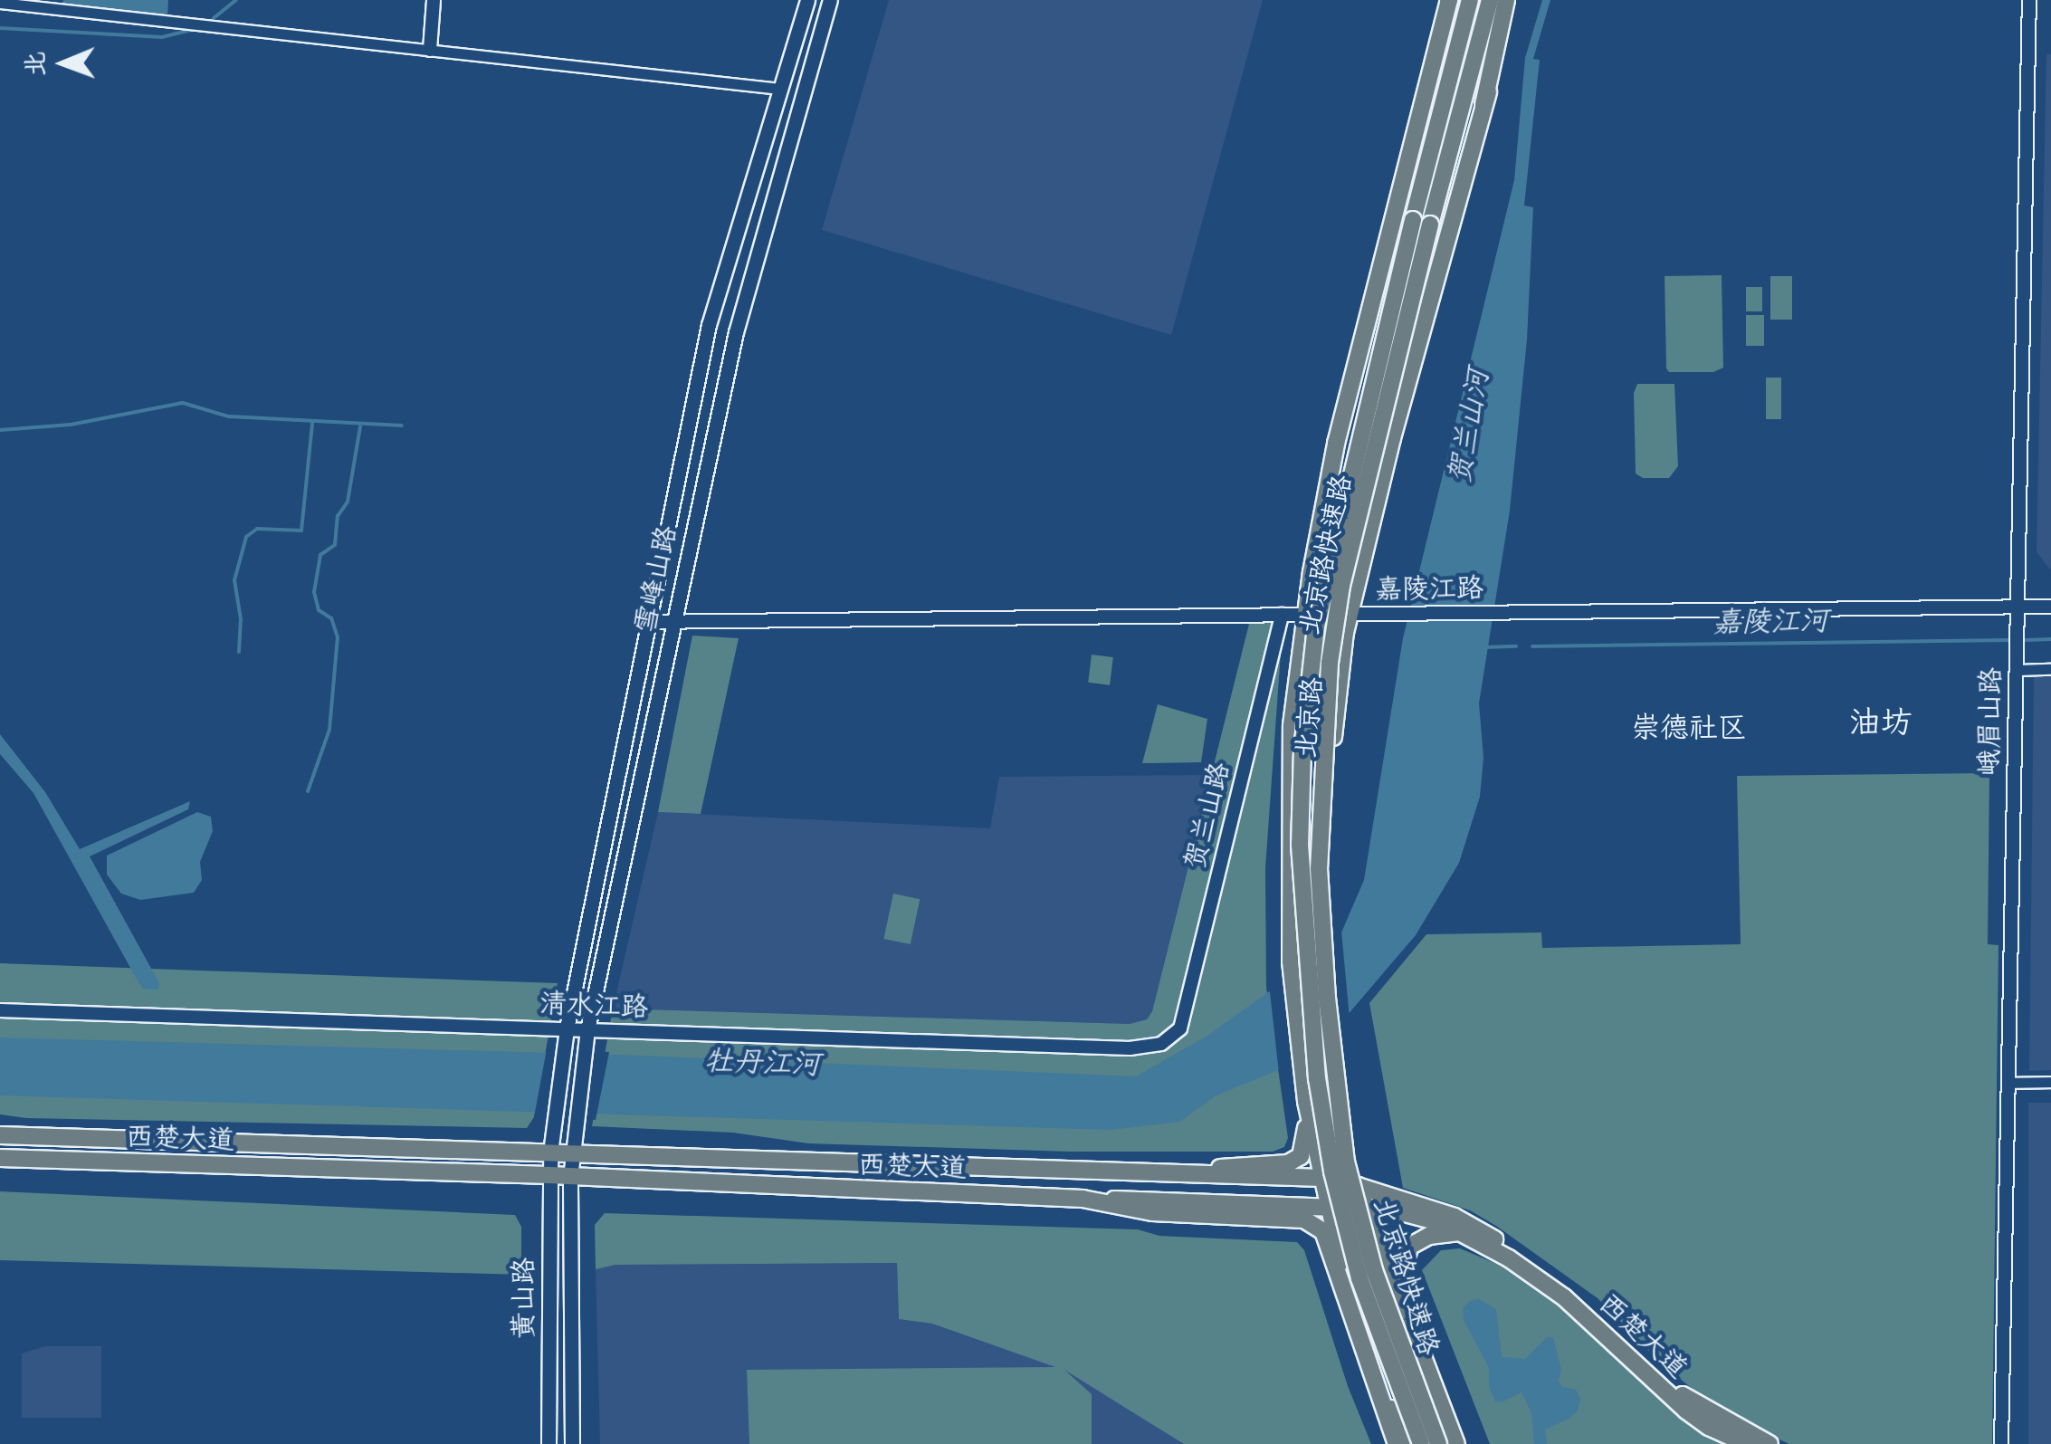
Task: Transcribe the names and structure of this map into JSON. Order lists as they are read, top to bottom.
{
  "streets": {
    "main road": [
      "北京路快速路",
      "雪峰山路",
      "北京路",
      "西楚大道",
      "黄山路"
    ],
    "street": [
      "嘉陵江路",
      "峨眉山路",
      "贺兰山路",
      "清水江路"
    ]
  },
  "crossings": [
    ["雪峰山路", "嘉陵江路"],
    ["雪峰山路", "清水江路"],
    ["雪峰山路", "西楚大道"],
    ["雪峰山路", "黄山路"],
    ["嘉陵江路", "北京路"],
    ["嘉陵江路", "峨眉山路"],
    ["嘉陵江路", "贺兰山路"],
    ["北京路", "西楚大道"],
    ["贺兰山路", "清水江路"],
    ["西楚大道", "黄山路"]
  ],
  "districts": ["油坊", "崇德社区"],
  "water": ["贺兰山河", "嘉陵江河", "牡丹江河"],
  "north": "left"
}
